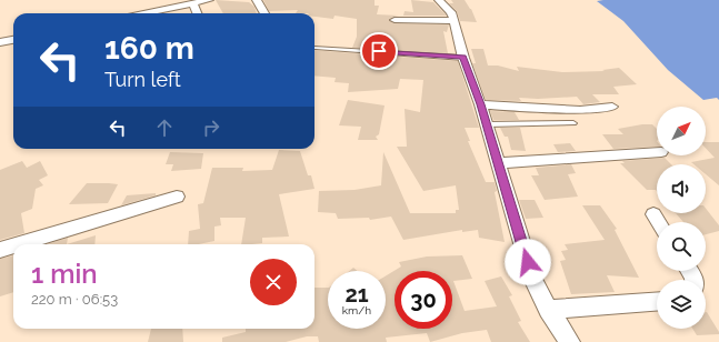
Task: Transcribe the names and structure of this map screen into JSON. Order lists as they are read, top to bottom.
{
  "north": "top right",
  "page": {
    "turn": ["160 m", "Turn left"],
    "heading": ["1 min", "220 m · 06:53"],
    "speed": "21 km/h",
    "limit": "30"
  }
}
